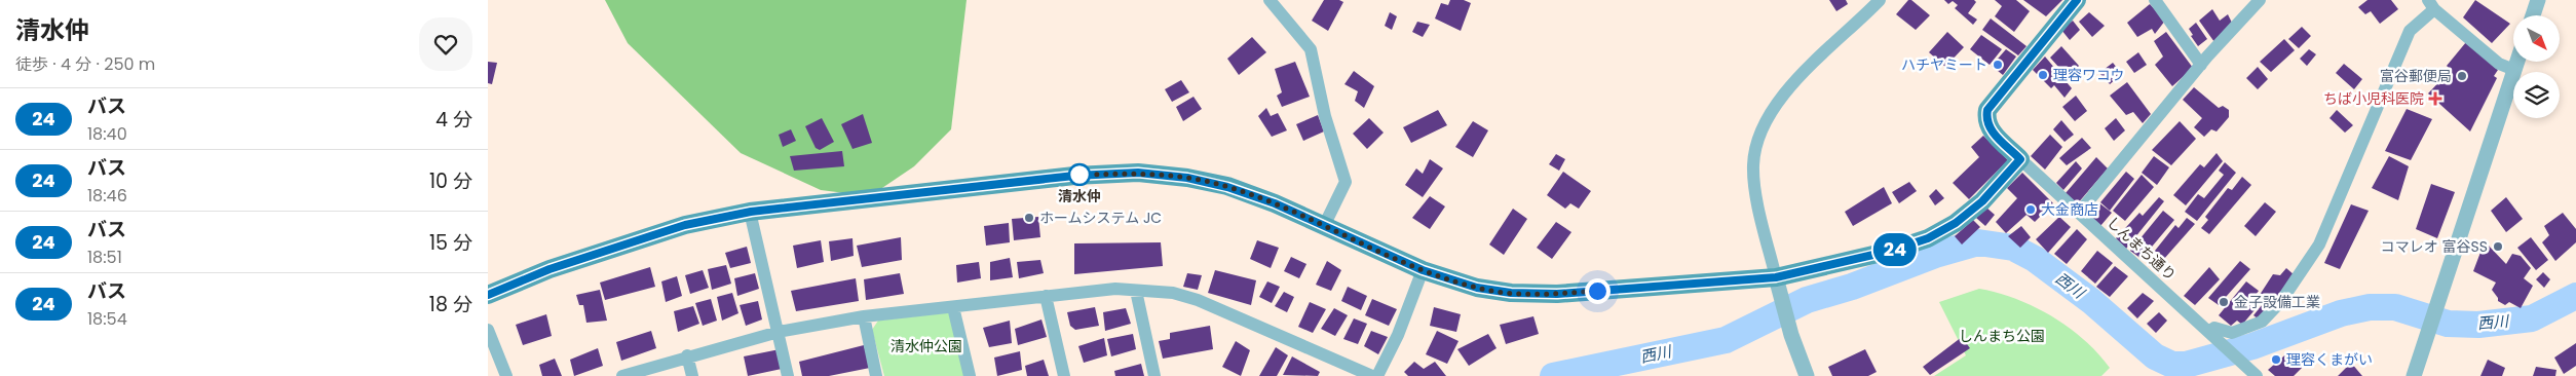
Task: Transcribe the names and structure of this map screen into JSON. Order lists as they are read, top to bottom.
{
  "streets": {
    "street": ["しんまち通り"]
  },
  "water": ["西川"],
  "parks": ["しんまち公園", "清水仲公園"],
  "places": {
    "other": [
      "ハチヤミート",
      "理容ワコウ",
      "富谷郵便局",
      "清水仲",
      "大金商店",
      "ホームシステム JC",
      "コマレオ 富谷SS",
      "金子設備工業",
      "理容くまがい"
    ],
    "health": ["ちば小児科医院"]
  },
  "lines": ["bus line 24"],
  "north": "bottom right",
  "page": {
    "heading": ["清水仲", "徒歩 · 4 分 · 250 m"],
    "on_map": "24",
    "list": [
      {
        "mark": "24",
        "name": "バス",
        "note": "18:40",
        "value": "4 分"
      },
      {
        "mark": "24",
        "name": "バス",
        "note": "18:46",
        "value": "10 分"
      },
      {
        "mark": "24",
        "name": "バス",
        "note": "18:51",
        "value": "15 分"
      },
      {
        "mark": "24",
        "name": "バス",
        "note": "18:54",
        "value": "18 分"
      }
    ]
  }
}
